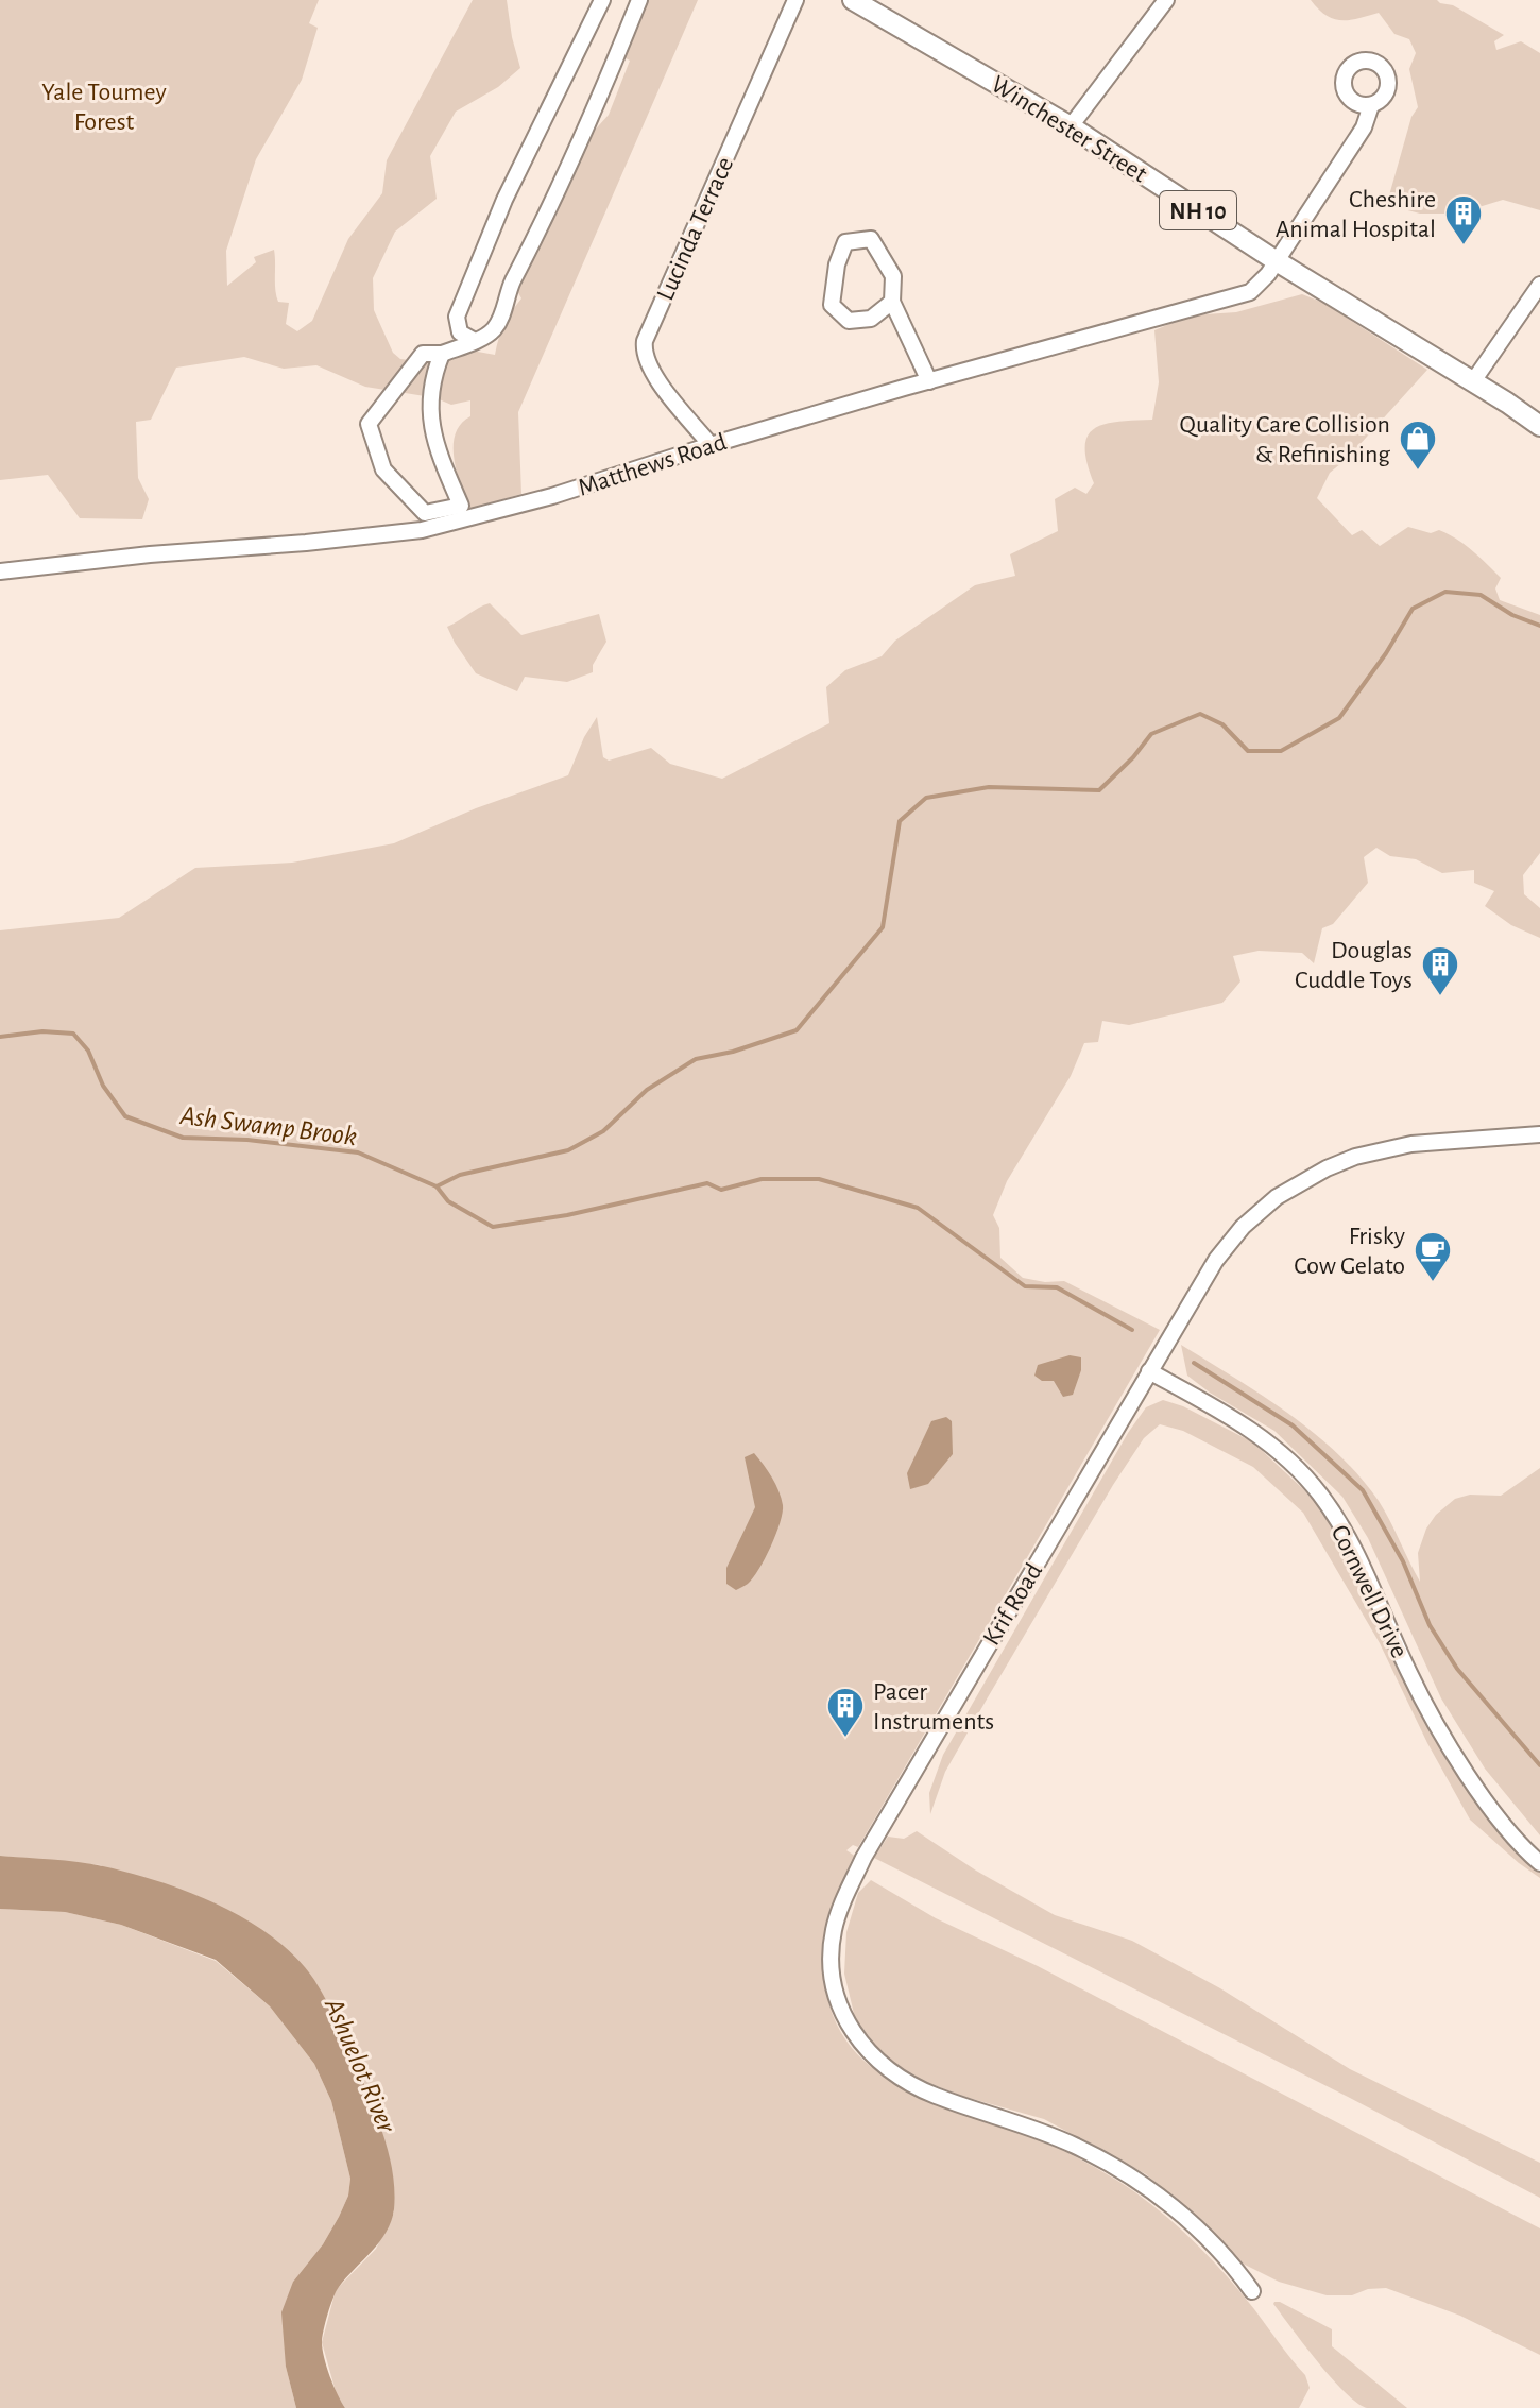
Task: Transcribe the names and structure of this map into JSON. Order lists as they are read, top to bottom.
{
  "streets": {
    "main road": ["Winchester Street", "NH 10"],
    "street": [
      "Lucinda Terrace",
      "Matthews Road",
      "Cornwell Drive",
      "Krif Road"
    ]
  },
  "crossings": [
    ["Winchester Street", "Matthews Road"],
    ["Lucinda Terrace", "Matthews Road"],
    ["Cornwell Drive", "Krif Road"]
  ],
  "water": ["Ash Swamp Brook", "Ashuelot River"],
  "parks": ["Yale Toumey Forest"],
  "places": {
    "building": ["Cheshire Animal Hospital", "Douglas Cuddle Toys", "Pacer Instruments"],
    "shop": ["Quality Care Collision & Refinishing"],
    "cafe": ["Frisky Cow Gelato"]
  }
}
